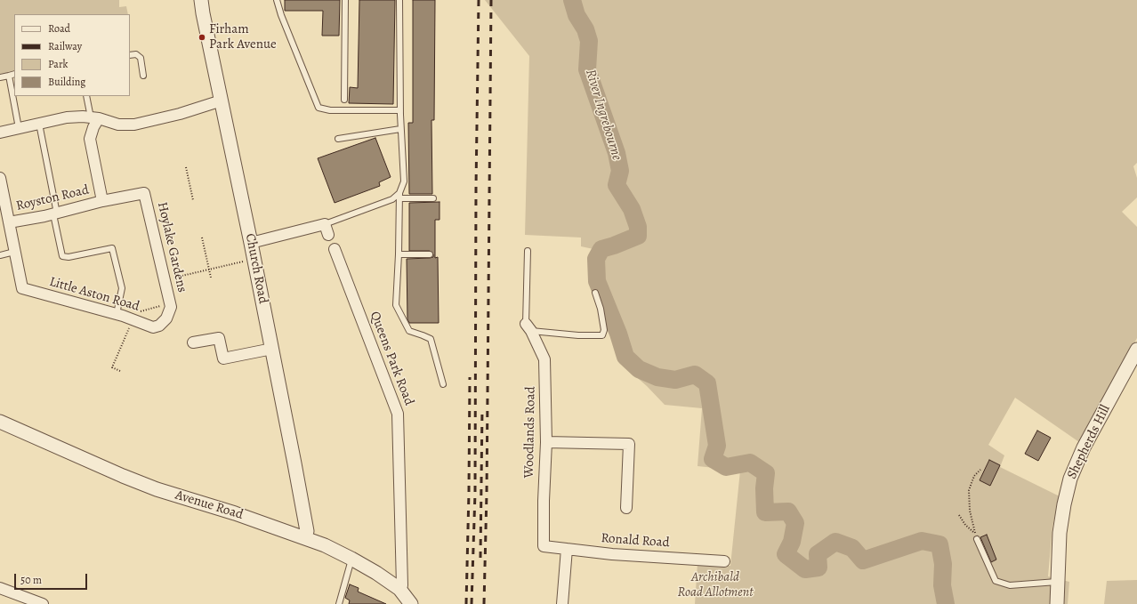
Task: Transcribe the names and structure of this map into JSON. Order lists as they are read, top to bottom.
{
  "streets": {
    "street": [
      "Royston Road",
      "Hoylake Gardens",
      "Church Road",
      "Little Aston Road",
      "Queens Park Road",
      "Woodlands Road",
      "Shepherds Hill",
      "Avenue Road",
      "Ronald Road"
    ]
  },
  "crossings": [
    ["Royston Road", "Hoylake Gardens"],
    ["Hoylake Gardens", "Little Aston Road"],
    ["Church Road", "Avenue Road"],
    ["Queens Park Road", "Avenue Road"],
    ["Woodlands Road", "Ronald Road"]
  ],
  "water": ["River Ingrebourne"],
  "parks": ["Archibald Road Allotment"],
  "places": ["Firham Park Avenue"],
  "legend": [
    "Road",
    "Railway",
    "Park",
    "Building"
  ],
  "scale_bar": "50 m"
}
